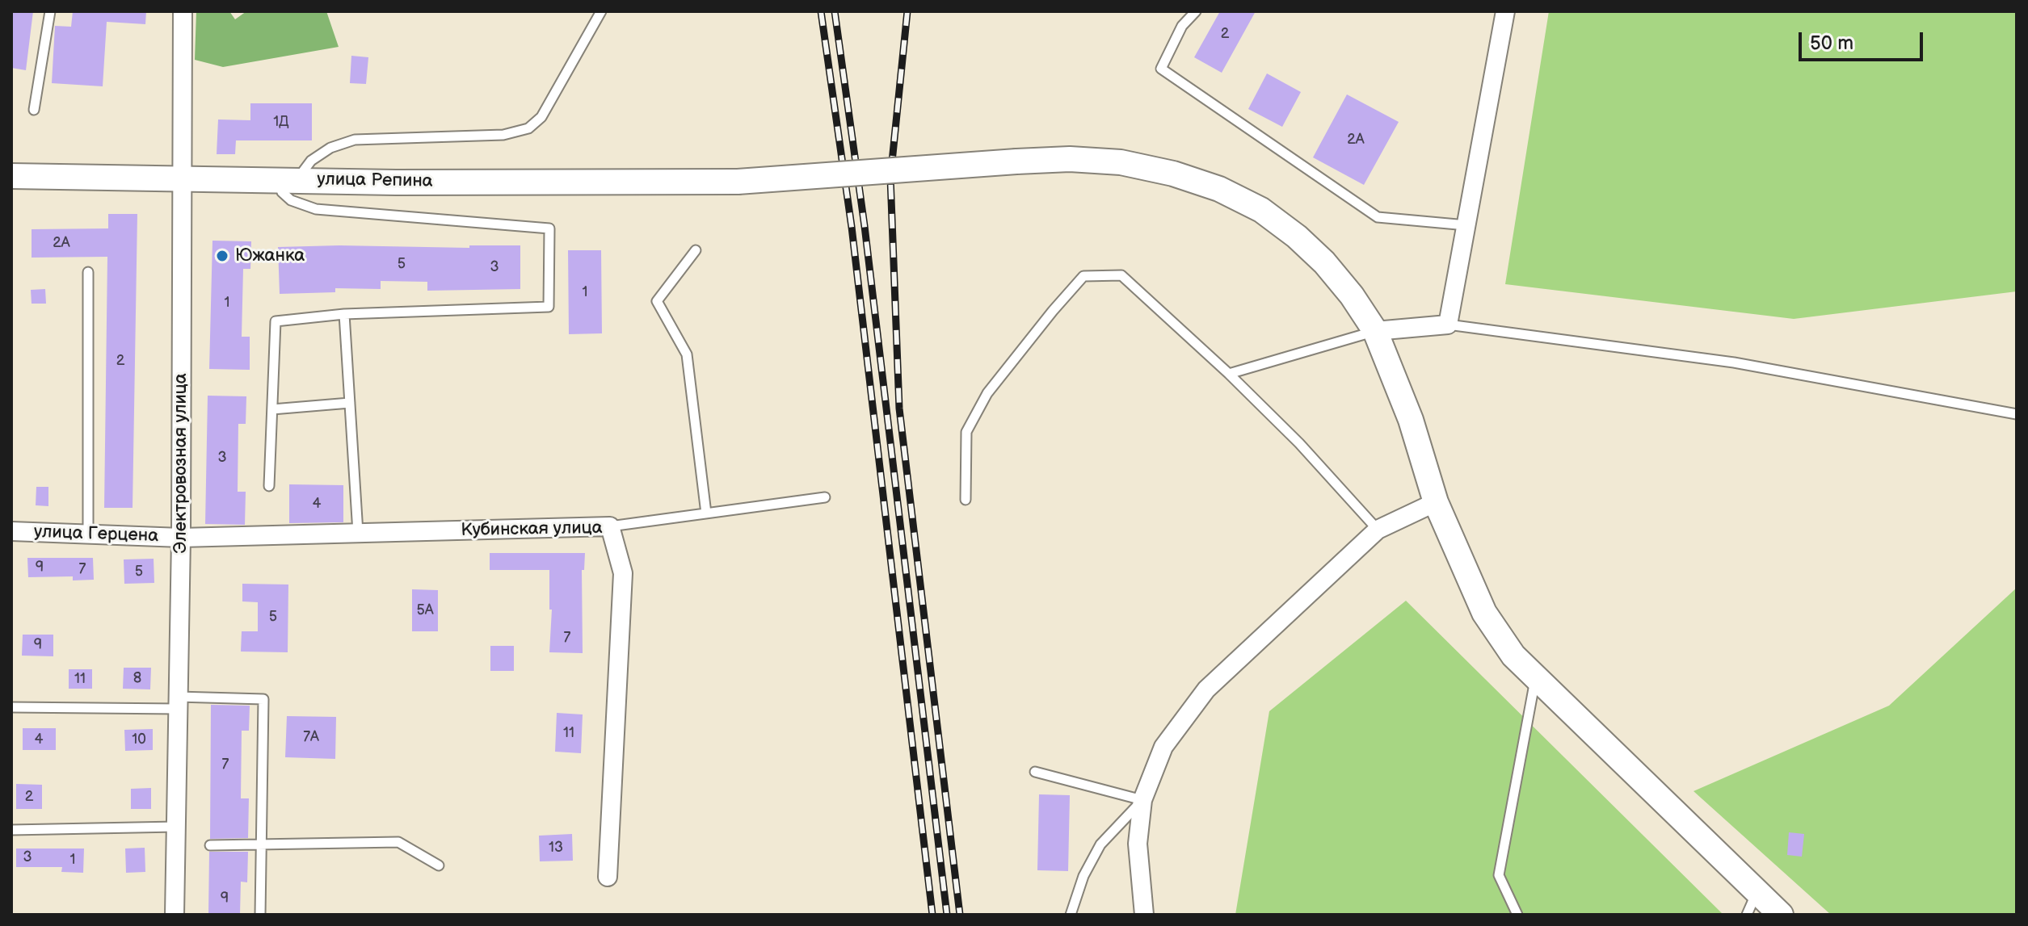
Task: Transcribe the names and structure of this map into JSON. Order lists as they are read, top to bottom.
{
  "streets": {
    "main road": ["улица Репина"],
    "street": ["Электровозная улица", "Кубинская улица", "улица Герцена"]
  },
  "crossings": [
    ["улица Репина", "Электровозная улица"],
    ["Электровозная улица", "Кубинская улица"],
    ["Электровозная улица", "улица Герцена"],
    ["Кубинская улица", "улица Герцена"]
  ],
  "places": ["Южанка"],
  "house_numbers": [
    "2",
    "1Д",
    "2А",
    "2А",
    "5",
    "3",
    "1",
    "1",
    "2",
    "3",
    "4",
    "9",
    "7",
    "5",
    "5А",
    "5",
    "7",
    "9",
    "8",
    "11",
    "11",
    "7А",
    "4",
    "10",
    "7",
    "2",
    "13",
    "3",
    "1",
    "9"
  ],
  "scale_bar": "50 m"
}
